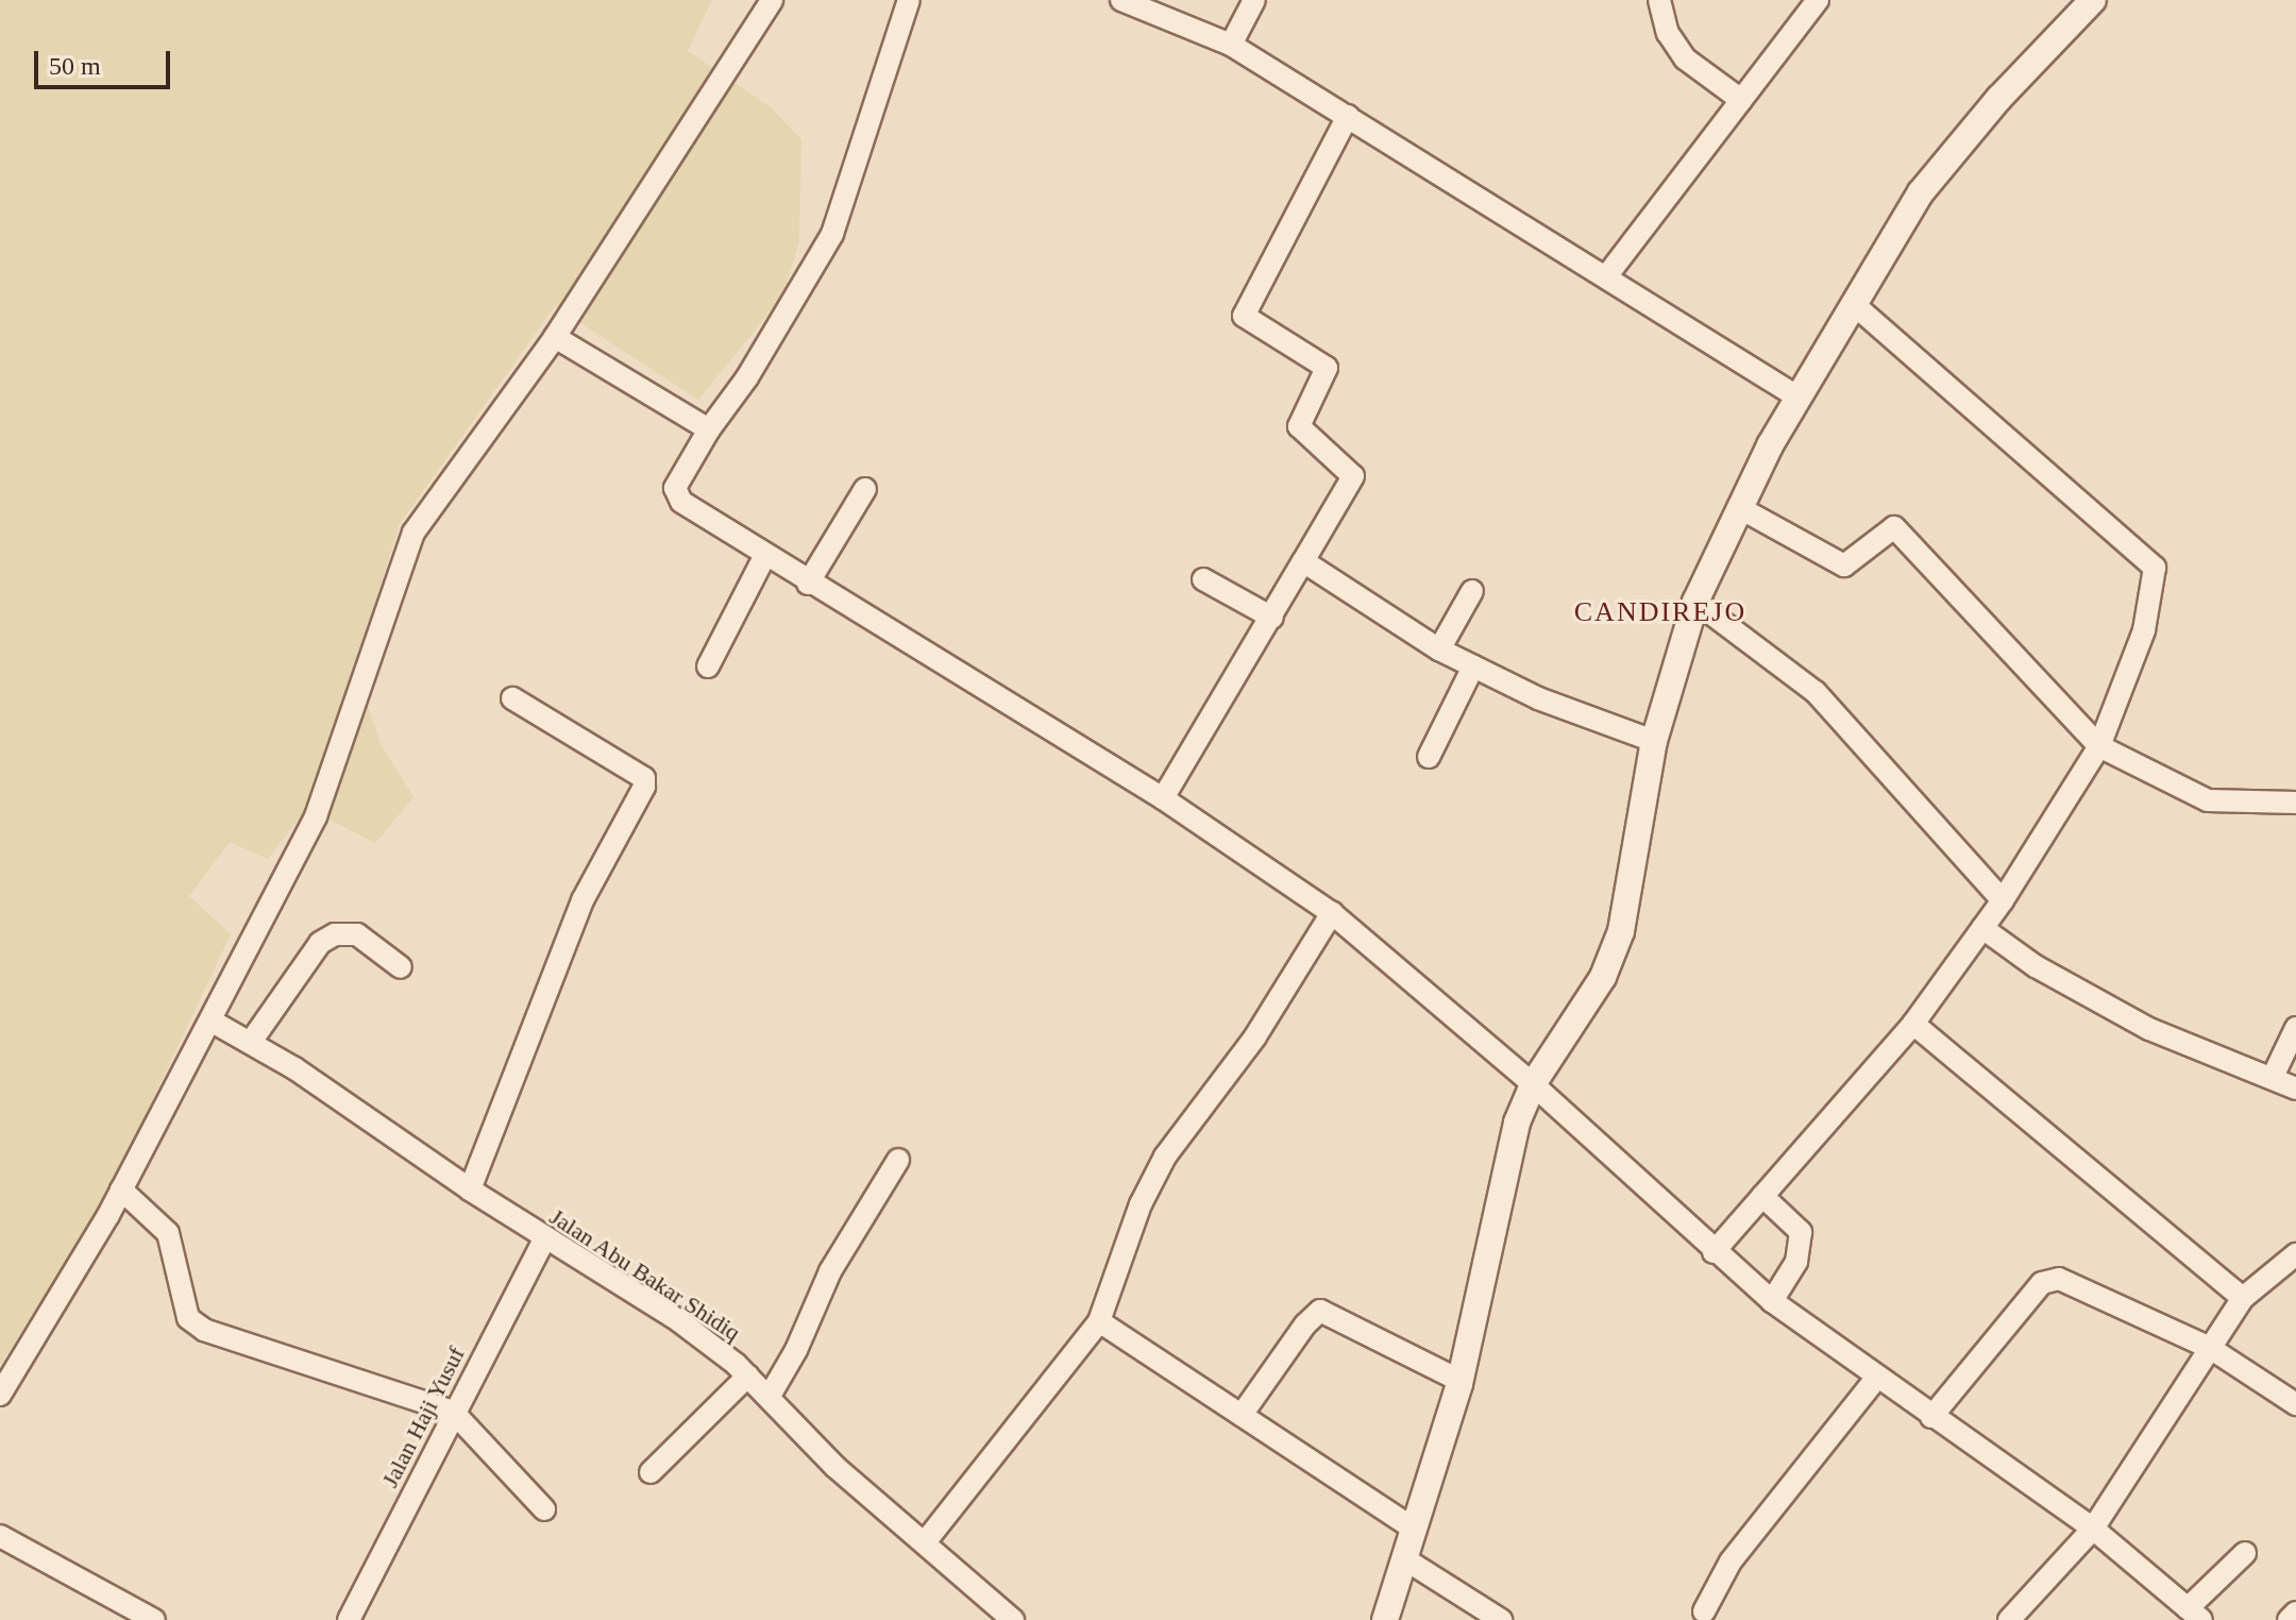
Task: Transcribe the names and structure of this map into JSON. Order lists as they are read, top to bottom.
{
  "streets": {
    "street": ["Jalan Abu Bakar Shidiq", "Jalan Haji Yusuf"]
  },
  "crossings": [
    ["Jalan Abu Bakar Shidiq", "Jalan Haji Yusuf"]
  ],
  "districts": ["CANDIREJO"],
  "scale_bar": "50 m"
}
